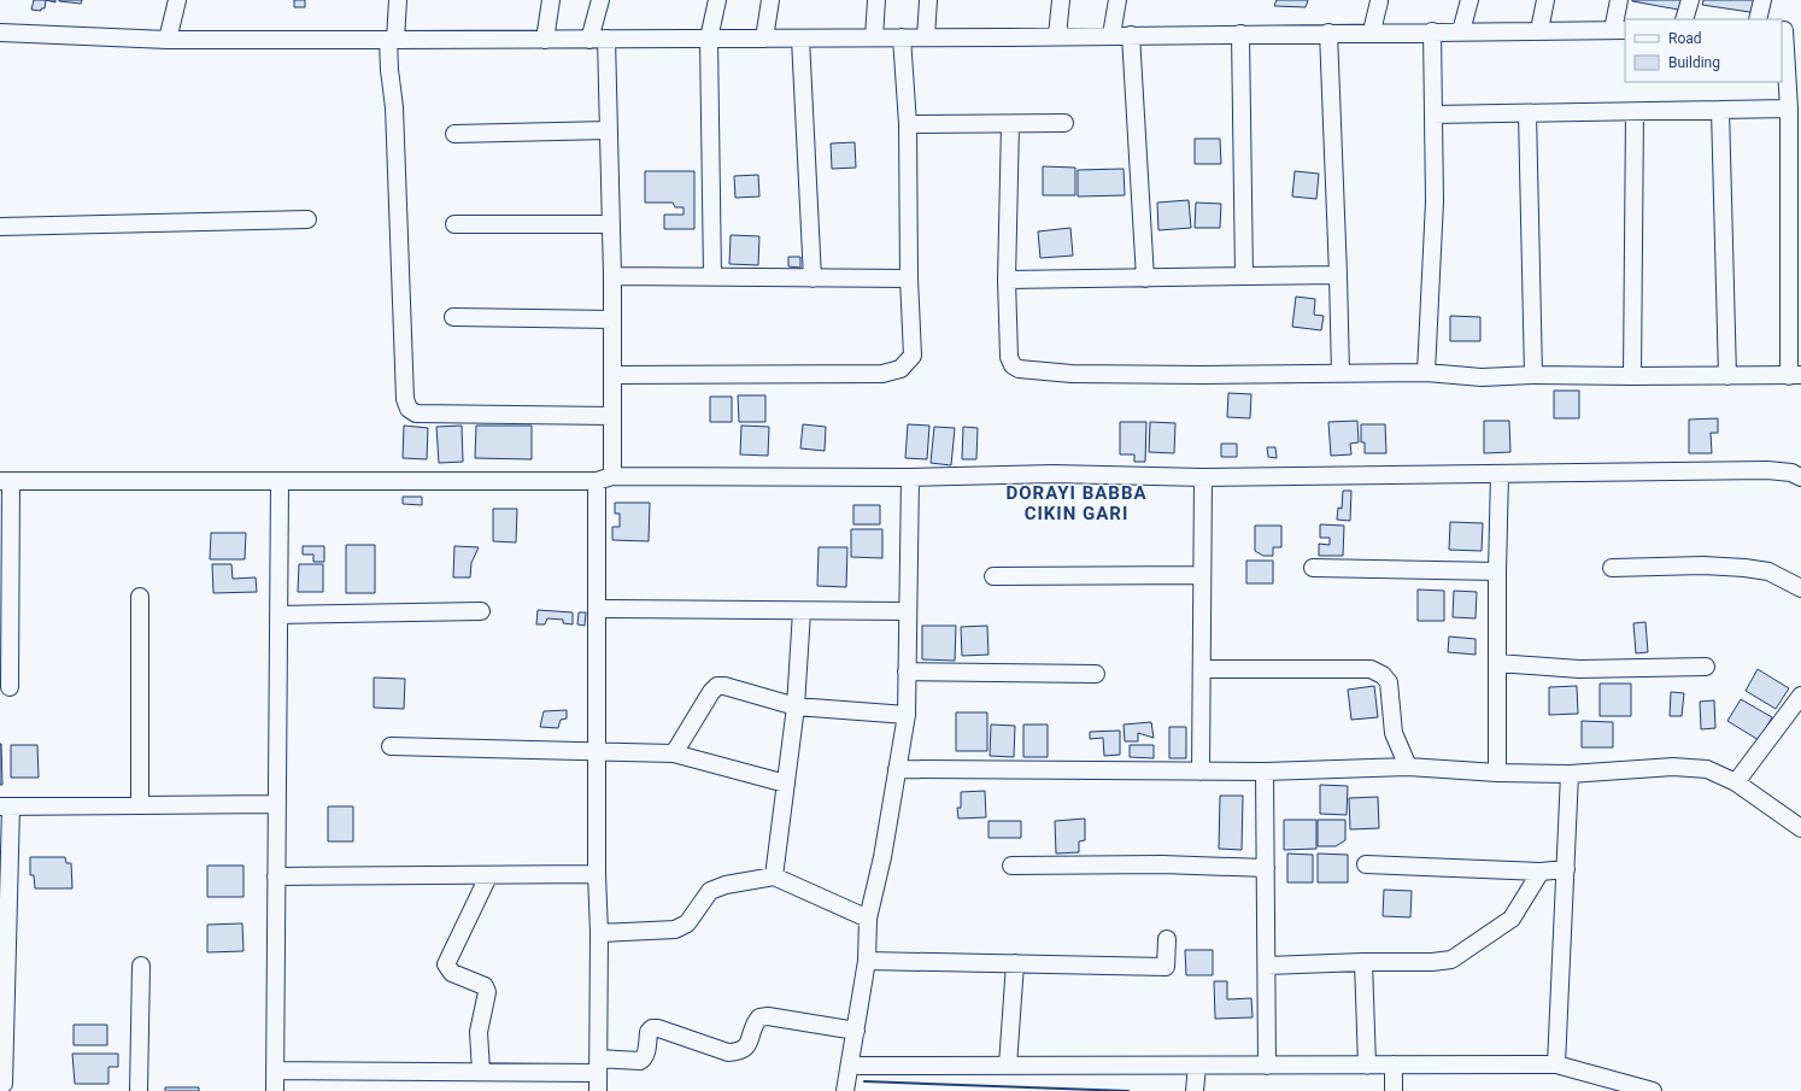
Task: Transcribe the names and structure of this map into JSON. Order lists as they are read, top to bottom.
{
  "districts": ["DORAYI BABBA CIKIN GARI"],
  "legend": ["Road", "Building"]
}
